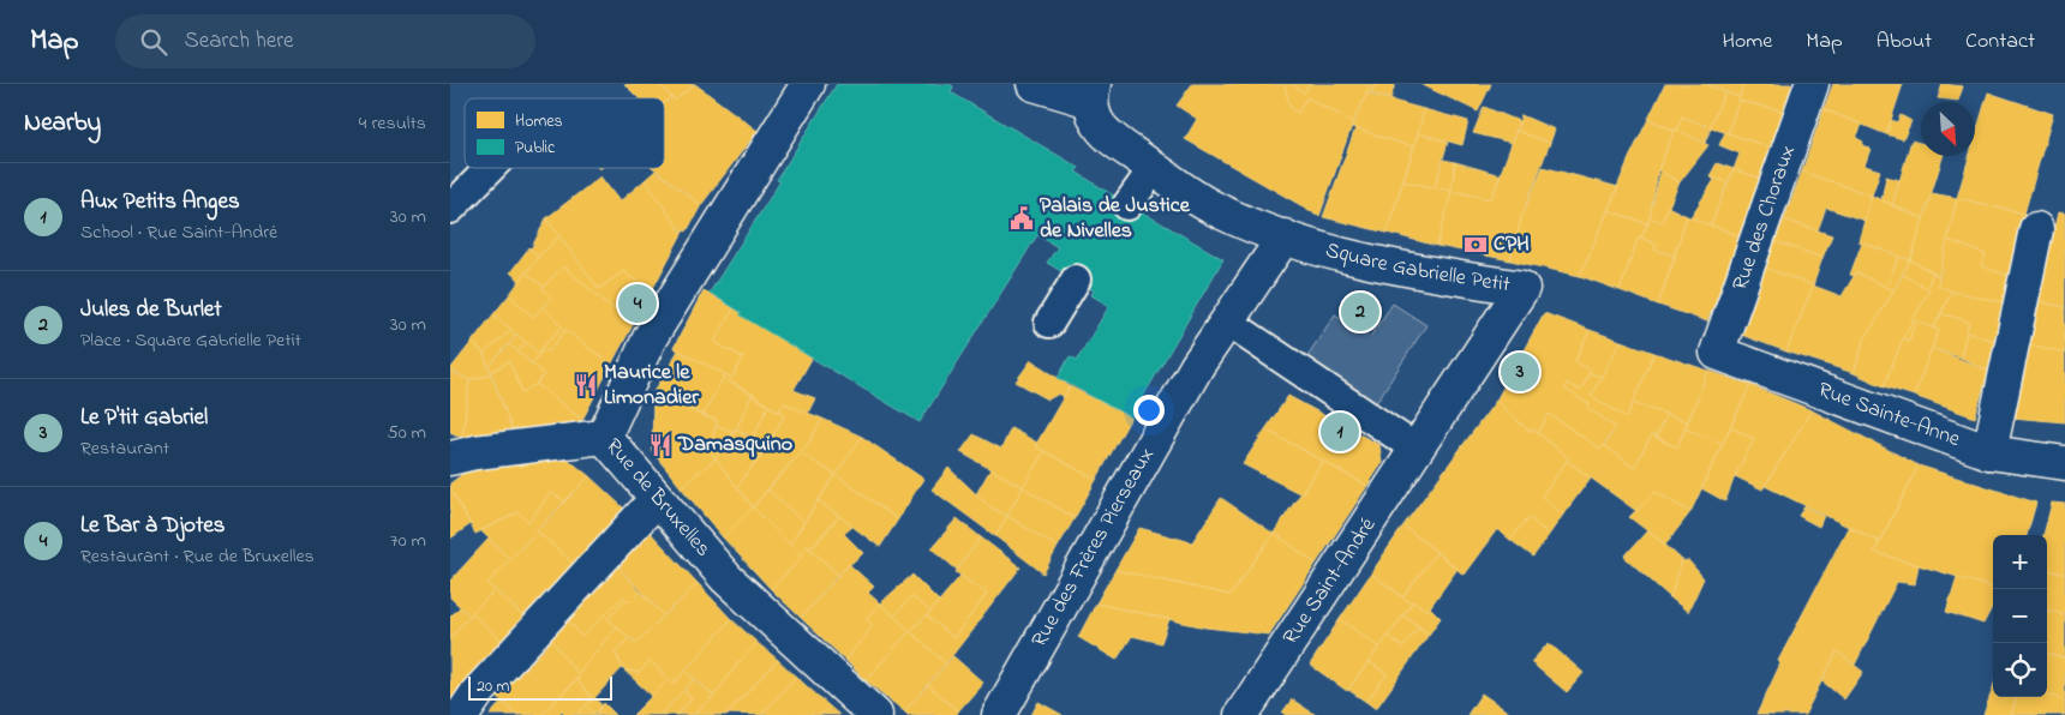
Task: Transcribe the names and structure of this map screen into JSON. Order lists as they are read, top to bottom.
{
  "streets": {
    "street": [
      "Rue des Choraux",
      "Square Gabrielle Petit",
      "Rue Sainte-Anne",
      "Rue de Bruxelles",
      "Rue des Frères Pierseaux",
      "Rue Saint-André"
    ]
  },
  "crossings": [
    ["Rue des Choraux", "Rue Sainte-Anne"],
    ["Square Gabrielle Petit", "Rue Saint-André"]
  ],
  "places": {
    "public building": ["Palais de Justice de Nivelles"],
    "bank": ["CPH"],
    "restaurant": ["Maurice le Limonadier", "Damasquino"]
  },
  "legend": ["Homes", "Public"],
  "scale_bar": "20 m",
  "north": "bottom right",
  "page": {
    "header": "Map",
    "search": "Search here",
    "nav": [
      "Home",
      "Map",
      "About",
      "Contact"
    ],
    "heading": ["Nearby", "4 results"],
    "list": [
      {
        "mark": "1",
        "name": "Aux Petits Anges",
        "note": "School · Rue Saint-André",
        "value": "30 m"
      },
      {
        "mark": "2",
        "name": "Jules de Burlet",
        "note": "Place · Square Gabrielle Petit",
        "value": "30 m"
      },
      {
        "mark": "3",
        "name": "Le P'tit Gabriel",
        "note": "Restaurant",
        "value": "50 m"
      },
      {
        "mark": "4",
        "name": "Le Bar à Djotes",
        "note": "Restaurant · Rue de Bruxelles",
        "value": "70 m"
      }
    ],
    "pins": [
      "4",
      "2",
      "3",
      "1"
    ],
    "map_buttons": ["+", "−"],
    "scale": "20 m"
  }
}
